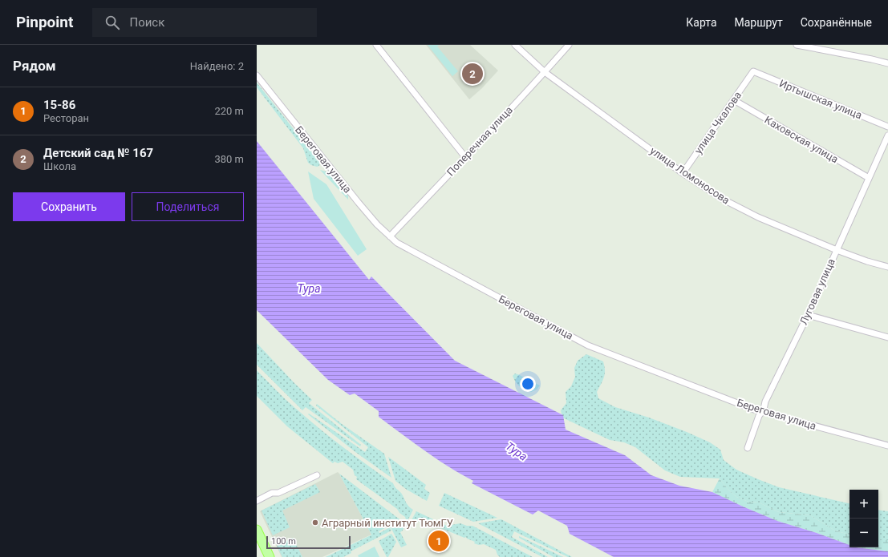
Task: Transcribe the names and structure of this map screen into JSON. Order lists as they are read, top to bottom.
{
  "streets": {
    "street": [
      "Иртышская улица",
      "улица Чкалова",
      "Каховская улица",
      "Поперечная улица",
      "Береговая улица",
      "улица Ломоносова",
      "Луговая улица"
    ]
  },
  "crossings": [
    ["Иртышская улица", "улица Чкалова"],
    ["улица Чкалова", "Каховская улица"],
    ["улица Чкалова", "улица Ломоносова"],
    ["Каховская улица", "Луговая улица"],
    ["Поперечная улица", "Береговая улица"],
    ["Поперечная улица", "улица Ломоносова"],
    ["Береговая улица", "Луговая улица"],
    ["улица Ломоносова", "Луговая улица"]
  ],
  "water": ["Тура"],
  "places": ["Аграрный институт ТюмГУ"],
  "scale_bar": "100 m",
  "page": {
    "header": "Pinpoint",
    "search": "Поиск",
    "nav": ["Карта", "Маршрут", "Сохранённые"],
    "heading": ["Рядом", "Найдено: 2"],
    "pins": ["2", "1"],
    "list": [
      {
        "mark": "1",
        "name": "15-86",
        "note": "Ресторан",
        "value": "220 m"
      },
      {
        "mark": "2",
        "name": "Детский сад № 167",
        "note": "Школа",
        "value": "380 m"
      }
    ],
    "buttons": ["Сохранить", "Поделиться"],
    "map_buttons": ["+", "−"],
    "scale": "100 m"
  }
}
